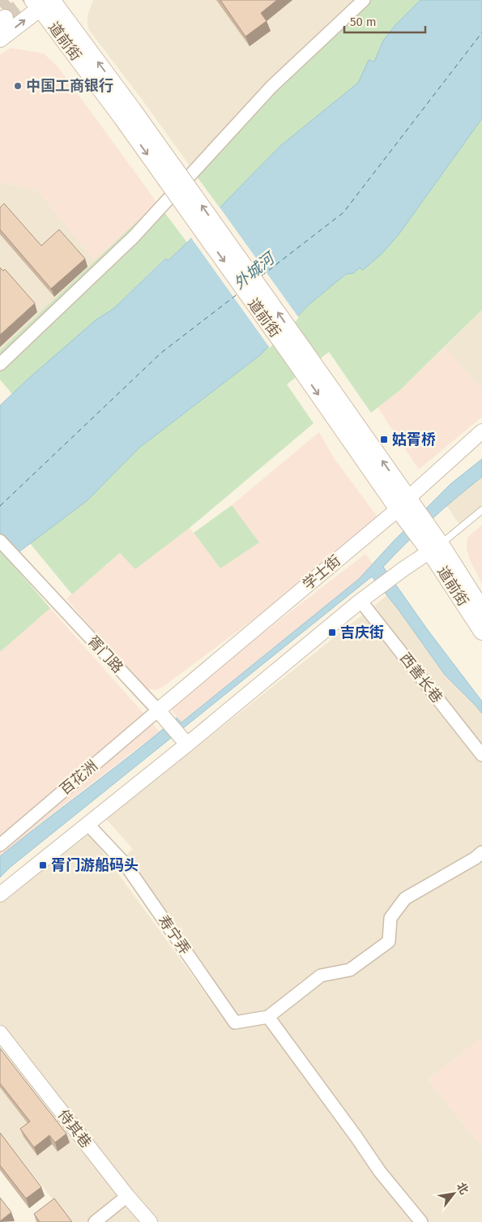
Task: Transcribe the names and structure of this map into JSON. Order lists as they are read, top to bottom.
{
  "streets": {
    "main road": ["道前街"],
    "street": [
      "学士街",
      "胥门路",
      "西善长巷",
      "百花洲",
      "寿宁弄",
      "侍其巷"
    ]
  },
  "crossings": [
    ["道前街", "学士街"],
    ["学士街", "胥门路"],
    ["学士街", "百花洲"],
    ["胥门路", "百花洲"]
  ],
  "water": ["外城河"],
  "places": {
    "other": ["中国工商银行"],
    "transit": ["姑胥桥", "吉庆街", "胥门游船码头"]
  },
  "scale_bar": "50 m",
  "north": "top right"
}
